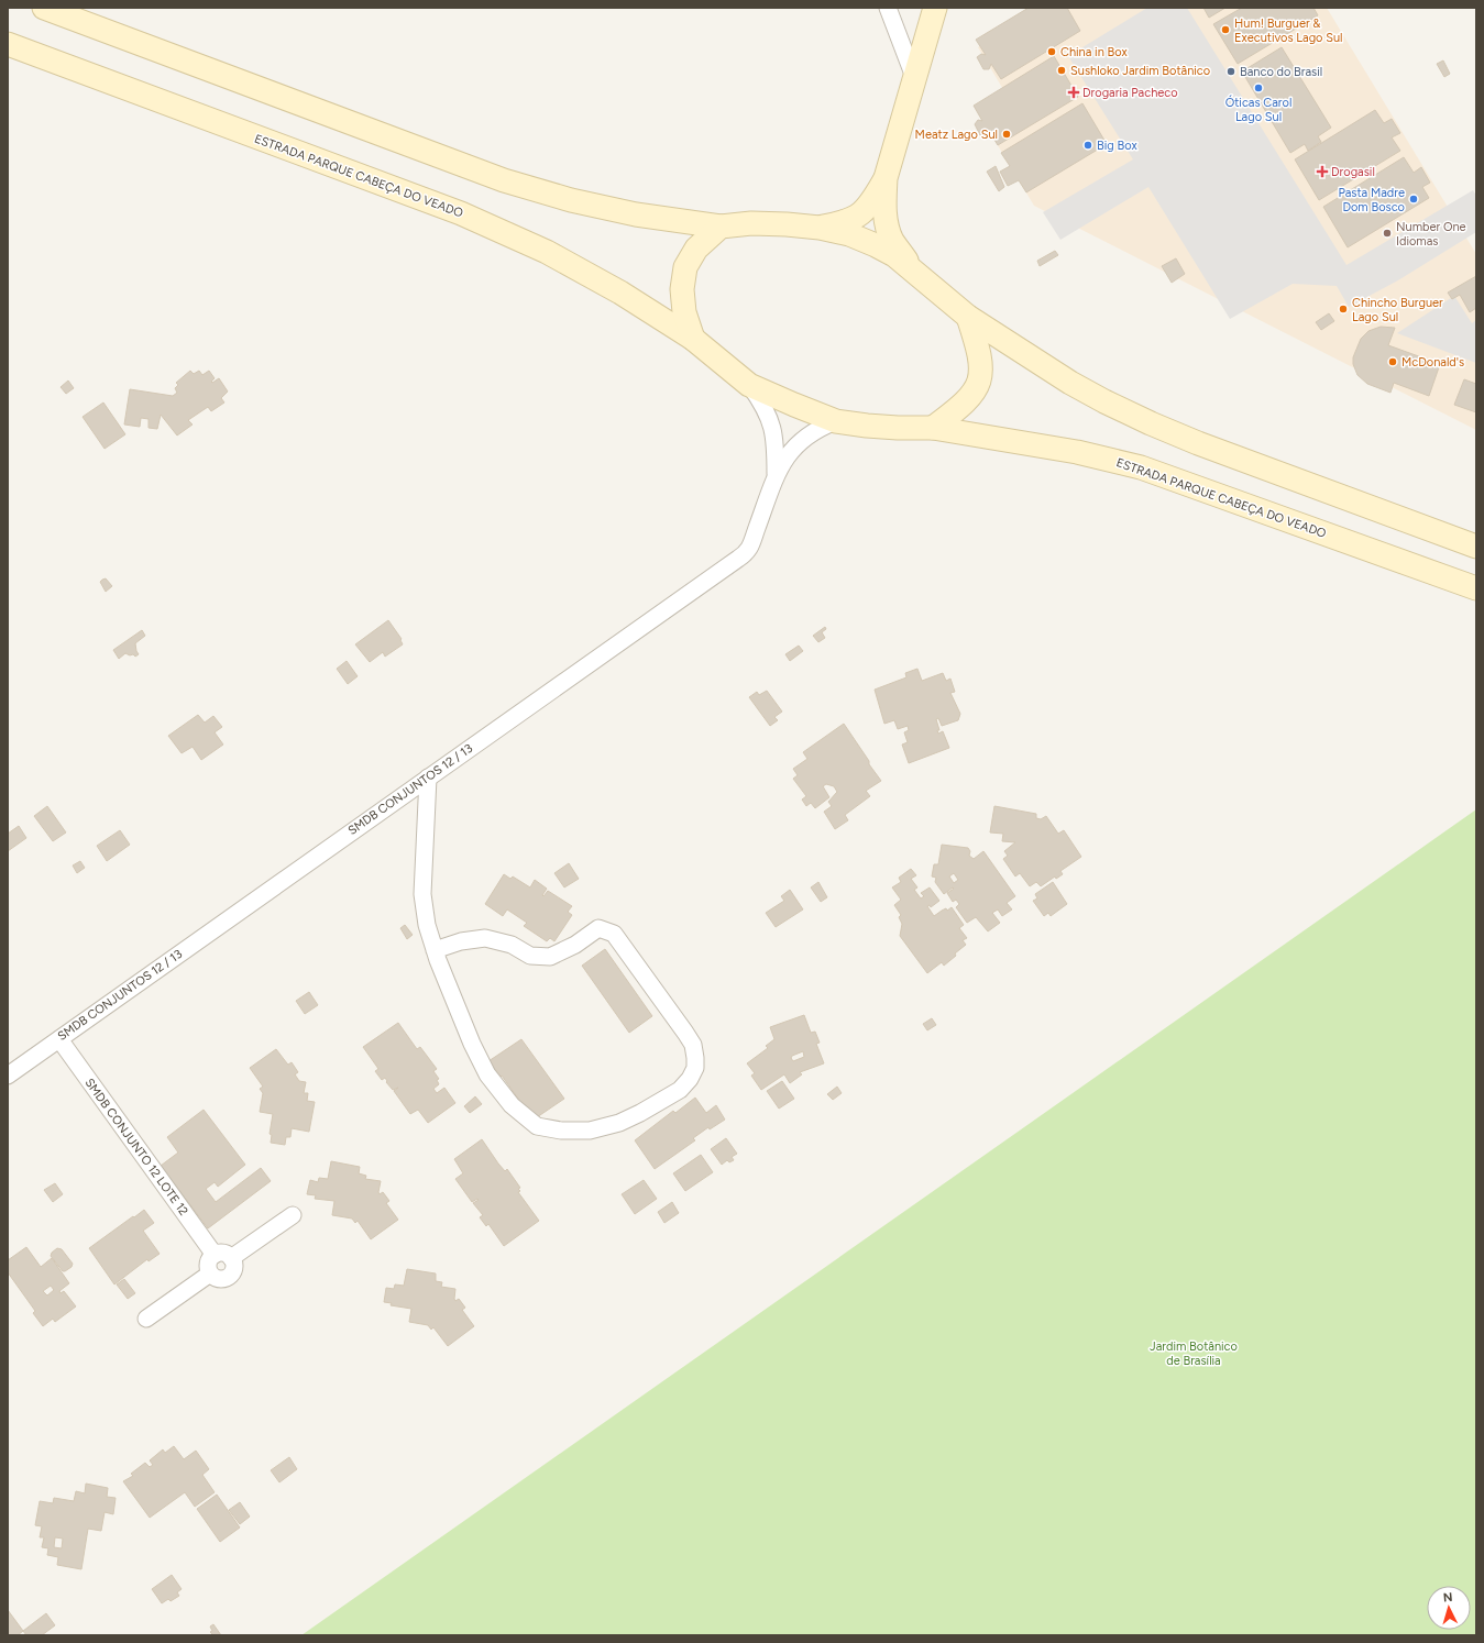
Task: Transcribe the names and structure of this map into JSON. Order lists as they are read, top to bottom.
{
  "streets": {
    "main road": ["ESTRADA PARQUE CABEÇA DO VEADO"],
    "street": ["SMDB CONJUNTOS 12 / 13", "SMDB CONJUNTO 12 LOTE 12"]
  },
  "crossings": [
    ["ESTRADA PARQUE CABEÇA DO VEADO", "SMDB CONJUNTOS 12 / 13"],
    ["SMDB CONJUNTOS 12 / 13", "SMDB CONJUNTO 12 LOTE 12"]
  ],
  "parks": ["Jardim Botânico de Brasília"],
  "places": {
    "other": [
      "Hum! Burguer & Executivos Lago Sul",
      "China in Box",
      "Sushloko Jardim Botânico",
      "Banco do Brasil",
      "Óticas Carol Lago Sul",
      "Meatz Lago Sul",
      "Big Box",
      "Pasta Madre Dom Bosco",
      "Number One Idiomas",
      "Chincho Burguer Lago Sul",
      "McDonald's"
    ],
    "health": ["Drogaria Pacheco", "Drogasil"]
  },
  "north": "top"
}
